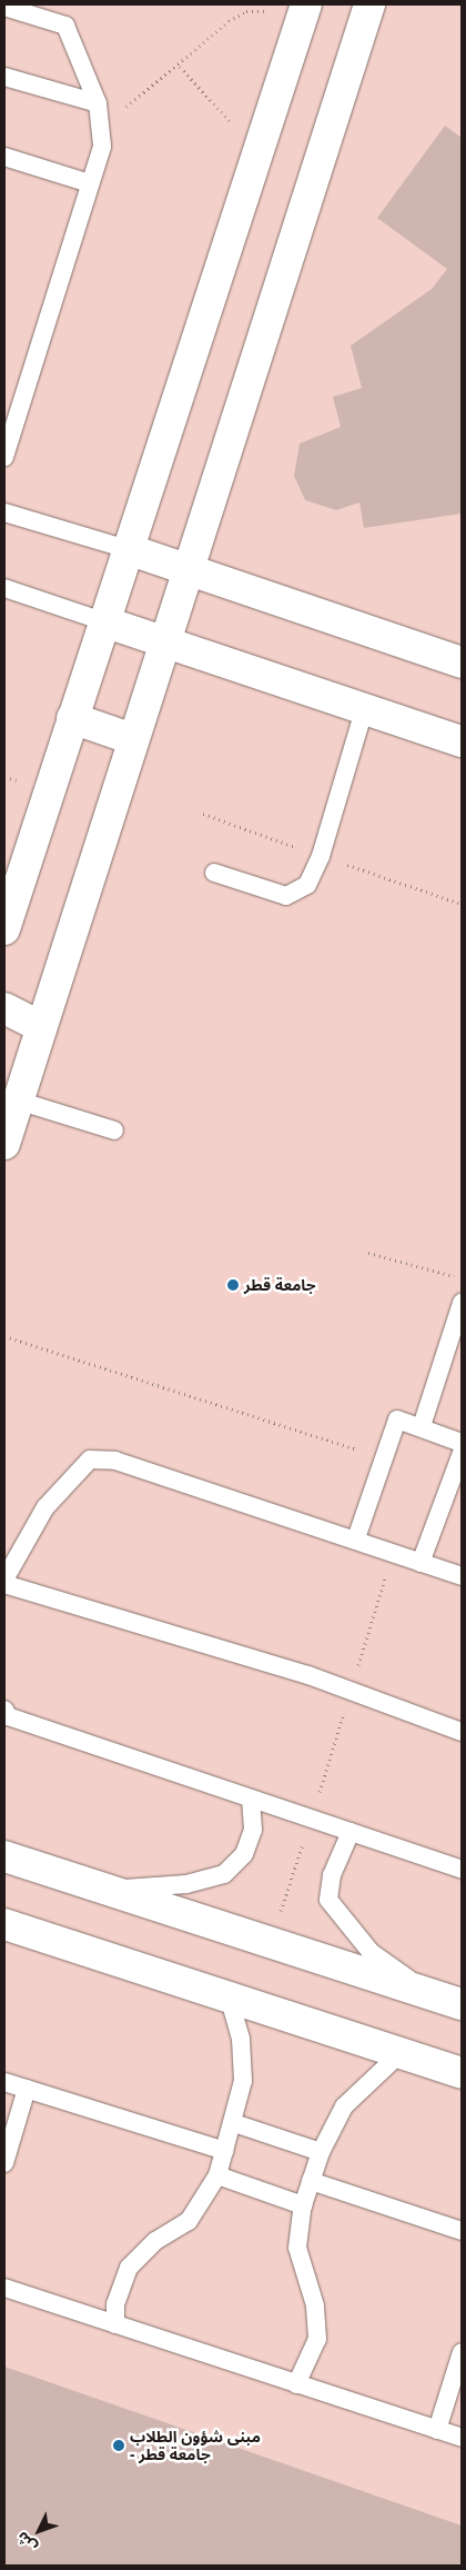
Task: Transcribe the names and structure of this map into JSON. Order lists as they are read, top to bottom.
{
  "places": ["جامعة قطر", "مبنى شؤون الطلاب - جامعة قطر"],
  "north": "bottom left"
}
